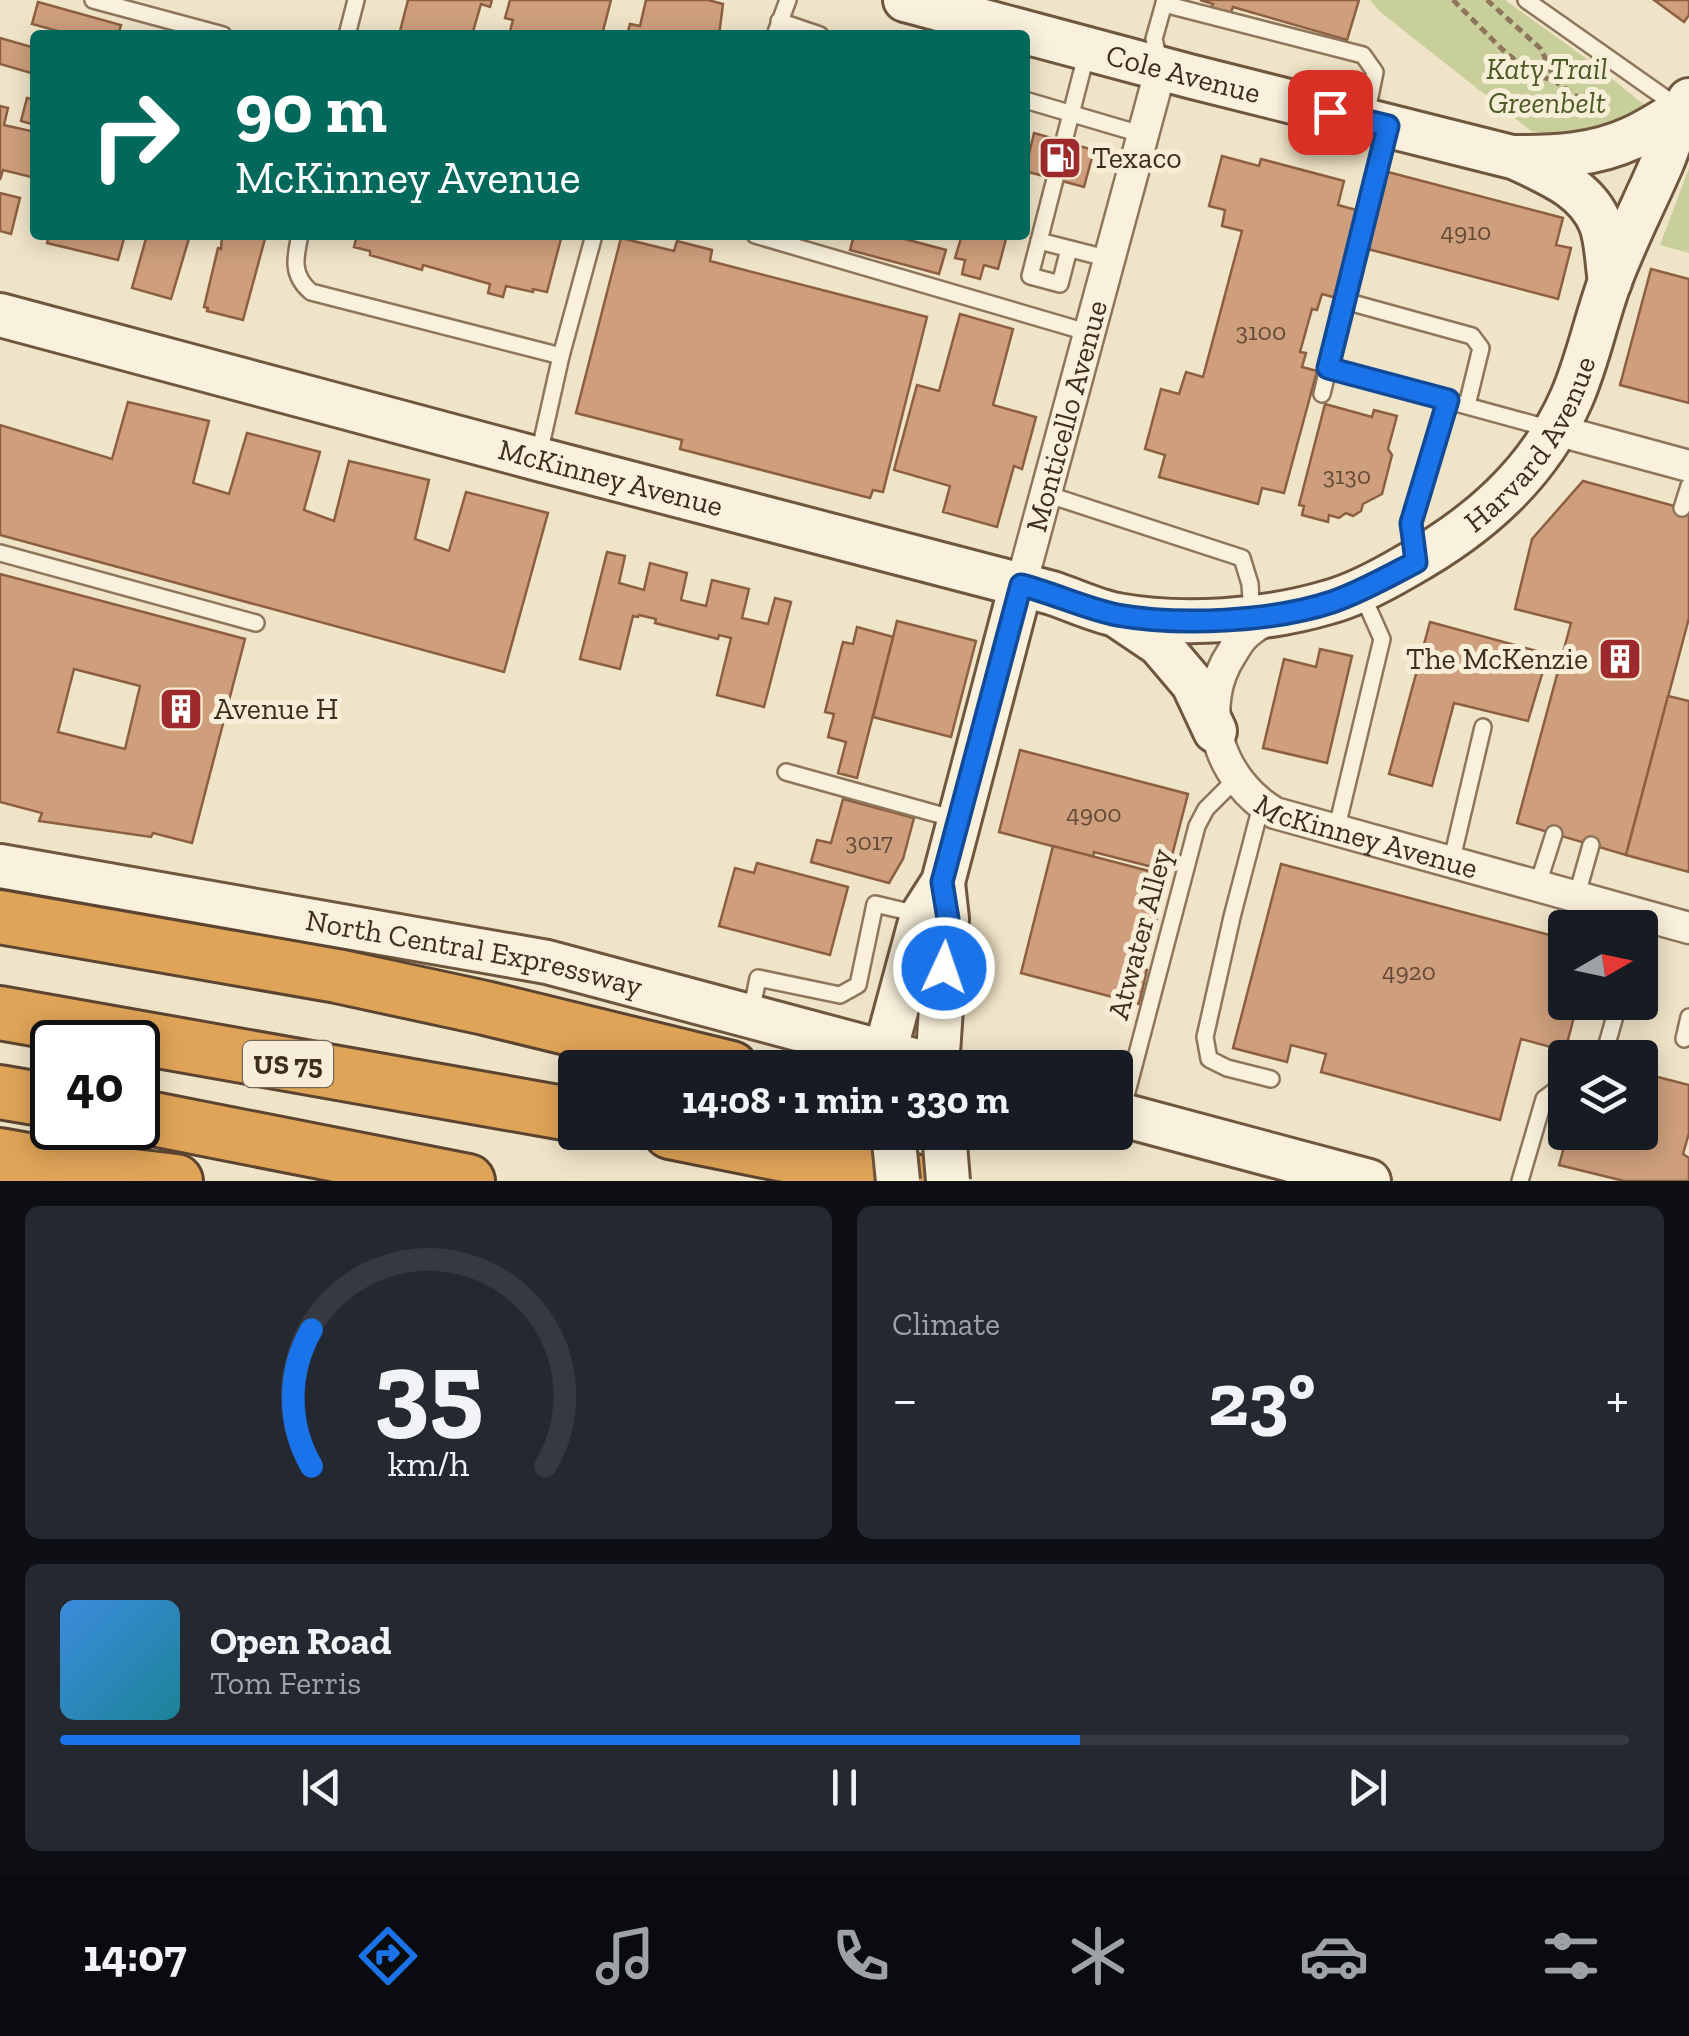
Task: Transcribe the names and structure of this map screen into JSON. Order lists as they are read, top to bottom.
{
  "streets": {
    "highway": ["US 75"],
    "street": [
      "Cole Avenue",
      "Monticello Avenue",
      "Harvard Avenue",
      "McKinney Avenue",
      "North Central Expressway"
    ],
    "lane": ["Atwater Alley"]
  },
  "crossings": [
    ["Cole Avenue", "Monticello Avenue"],
    ["Monticello Avenue", "McKinney Avenue"],
    ["Harvard Avenue", "McKinney Avenue"],
    ["McKinney Avenue", "Atwater Alley"]
  ],
  "parks": ["Katy Trail Greenbelt"],
  "places": {
    "fuel station": ["Texaco"],
    "building": ["The McKenzie", "Avenue H"]
  },
  "house_numbers": [
    "4910",
    "3100",
    "3130",
    "4900",
    "3017",
    "4920"
  ],
  "north": "right",
  "page": {
    "turn": ["90 m", "McKinney Avenue"],
    "limit": "40",
    "trip": "14:08 · 1 min · 330 m",
    "tile": "Climate",
    "heat": ["−", "23°", "+"],
    "song": ["Open Road", "Tom Ferris"],
    "tabs": "14:07",
    "gauge": ["35", "km/h"]
  }
}
